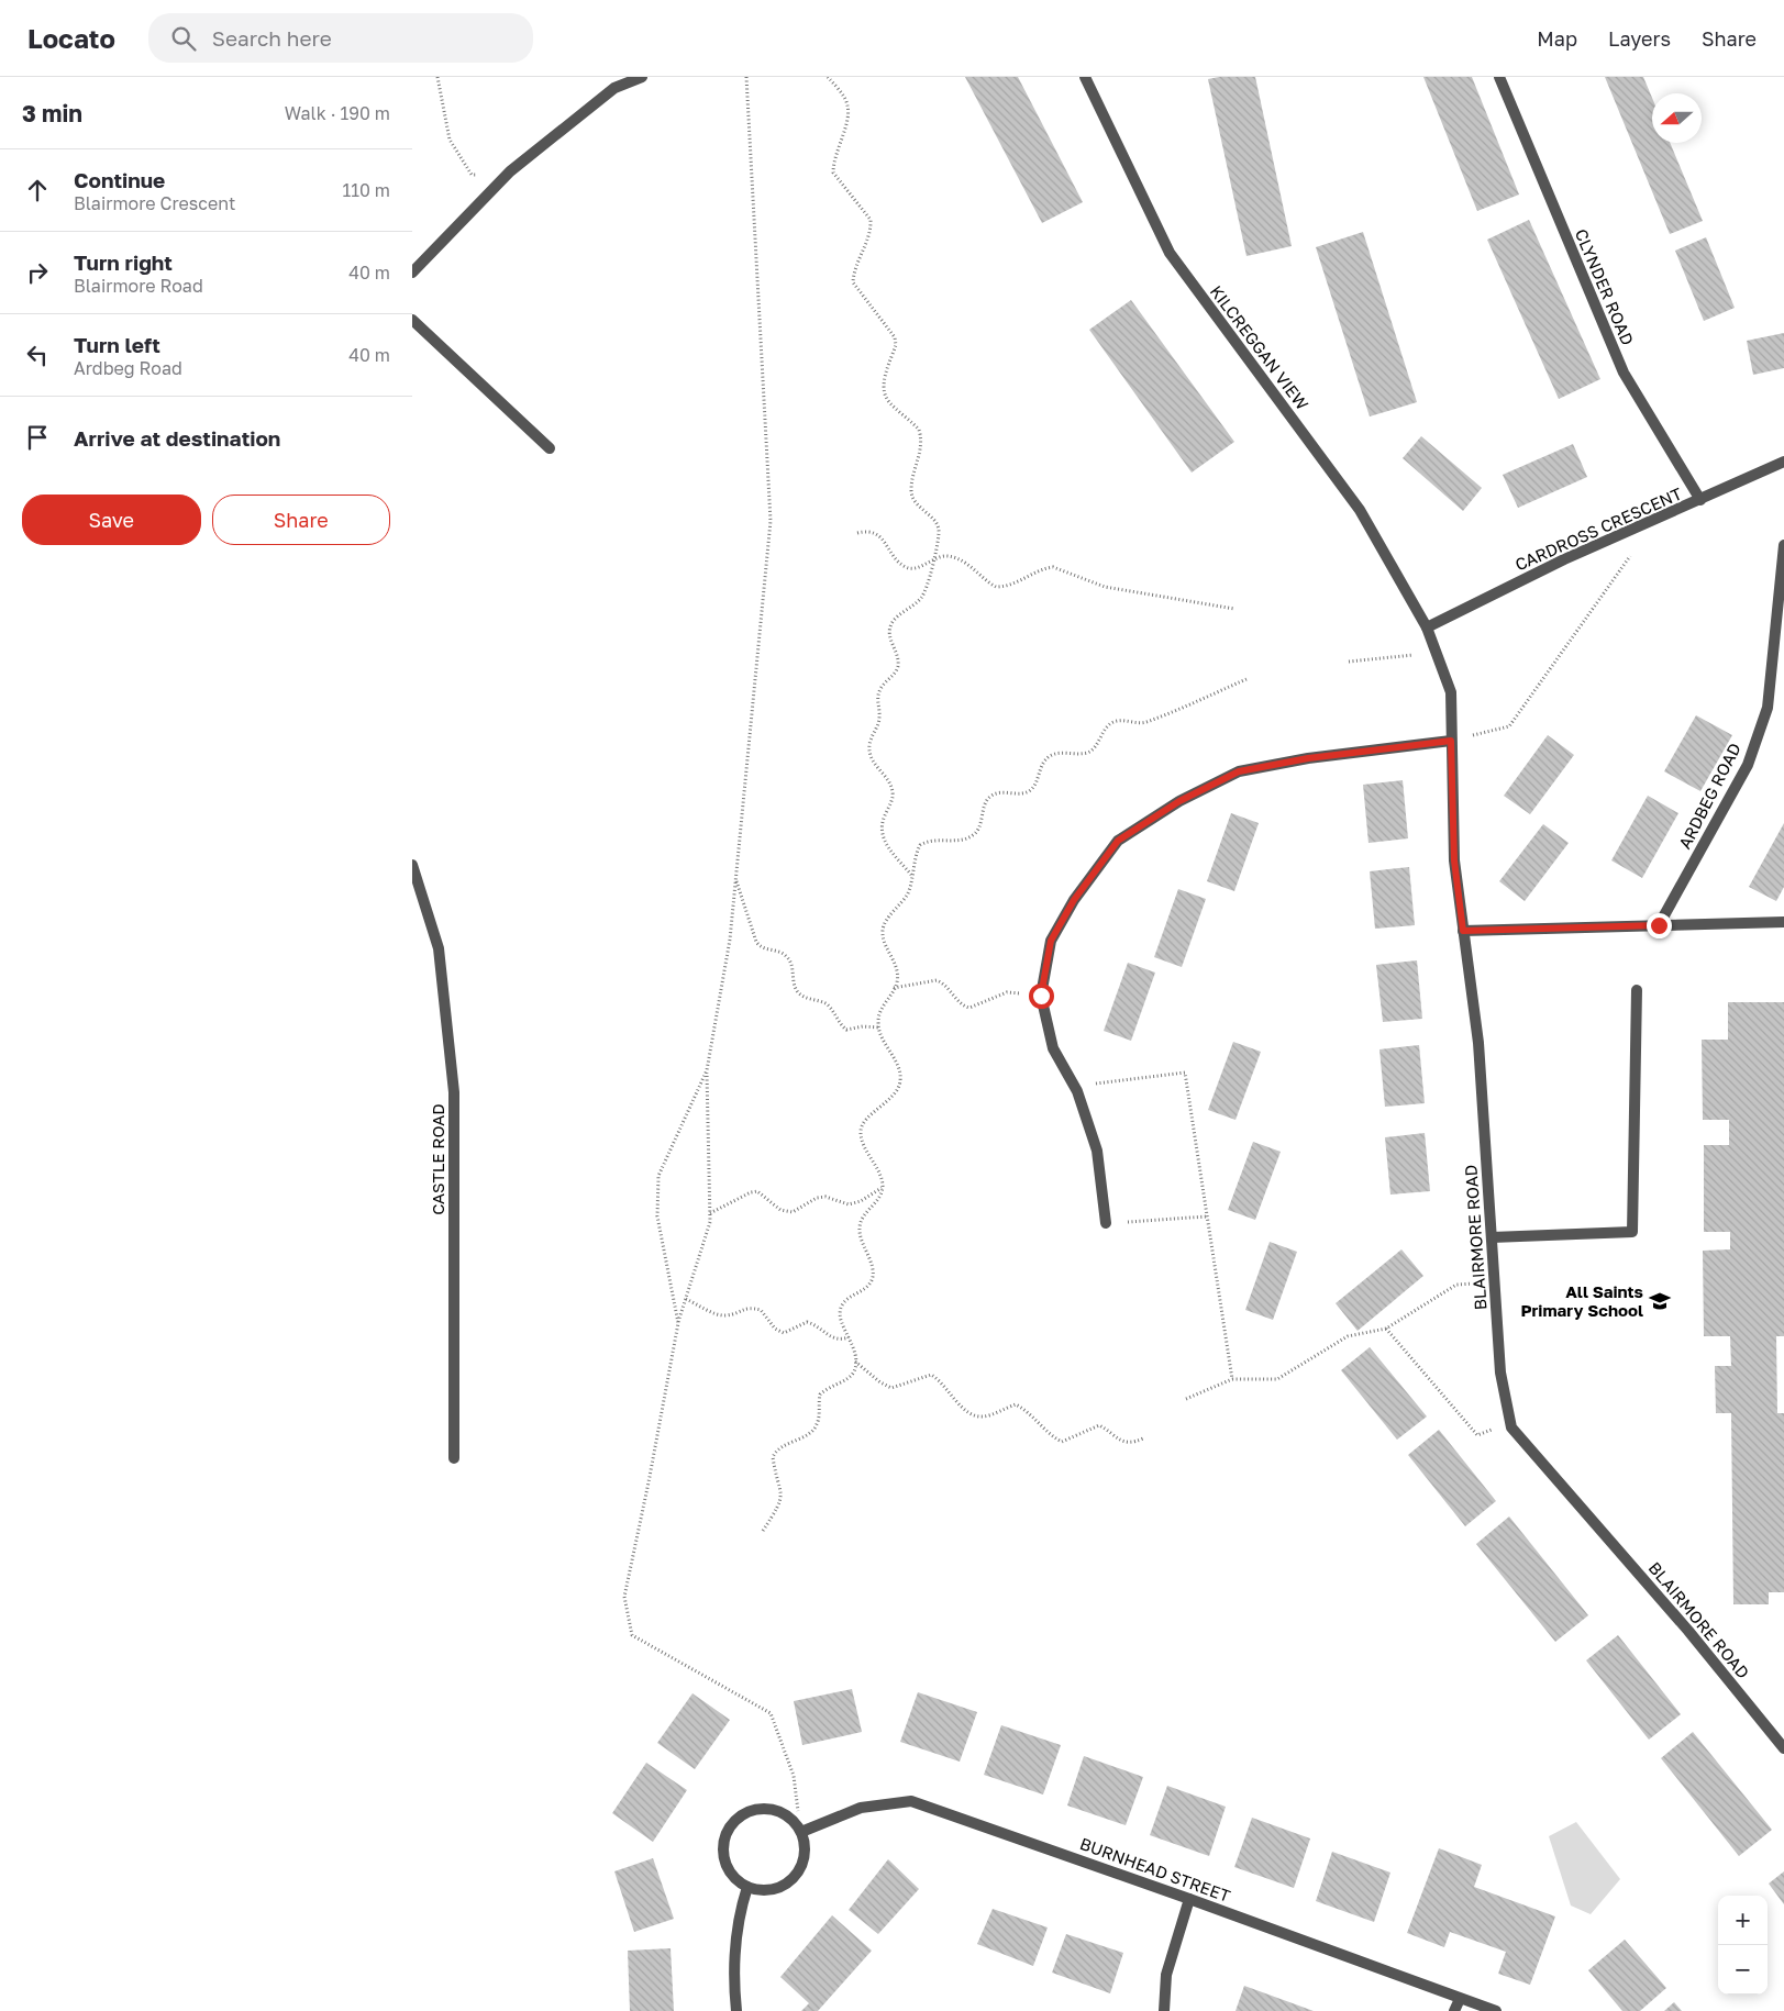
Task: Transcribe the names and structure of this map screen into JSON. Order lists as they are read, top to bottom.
{
  "streets": {
    "street": [
      "CLYNDER ROAD",
      "KILCREGGAN VIEW",
      "CARDROSS CRESCENT",
      "ARDBEG ROAD",
      "CASTLE ROAD",
      "BLAIRMORE ROAD",
      "BURNHEAD STREET"
    ]
  },
  "crossings": [
    ["CLYNDER ROAD", "CARDROSS CRESCENT"],
    ["KILCREGGAN VIEW", "CARDROSS CRESCENT"],
    ["KILCREGGAN VIEW", "BLAIRMORE ROAD"],
    ["CARDROSS CRESCENT", "BLAIRMORE ROAD"]
  ],
  "places": {
    "school or university": ["All Saints Primary School"]
  },
  "north": "left",
  "page": {
    "header": "Locato",
    "search": "Search here",
    "nav": ["Map", "Layers", "Share"],
    "heading": ["3 min", "Walk · 190 m"],
    "list": [
      ["Continue", "Blairmore Crescent", "110 m"],
      ["Turn right", "Blairmore Road", "40 m"],
      ["Turn left", "Ardbeg Road", "40 m"],
      "Arrive at destination"
    ],
    "buttons": ["Save", "Share"],
    "map_buttons": ["+", "−"]
  }
}
